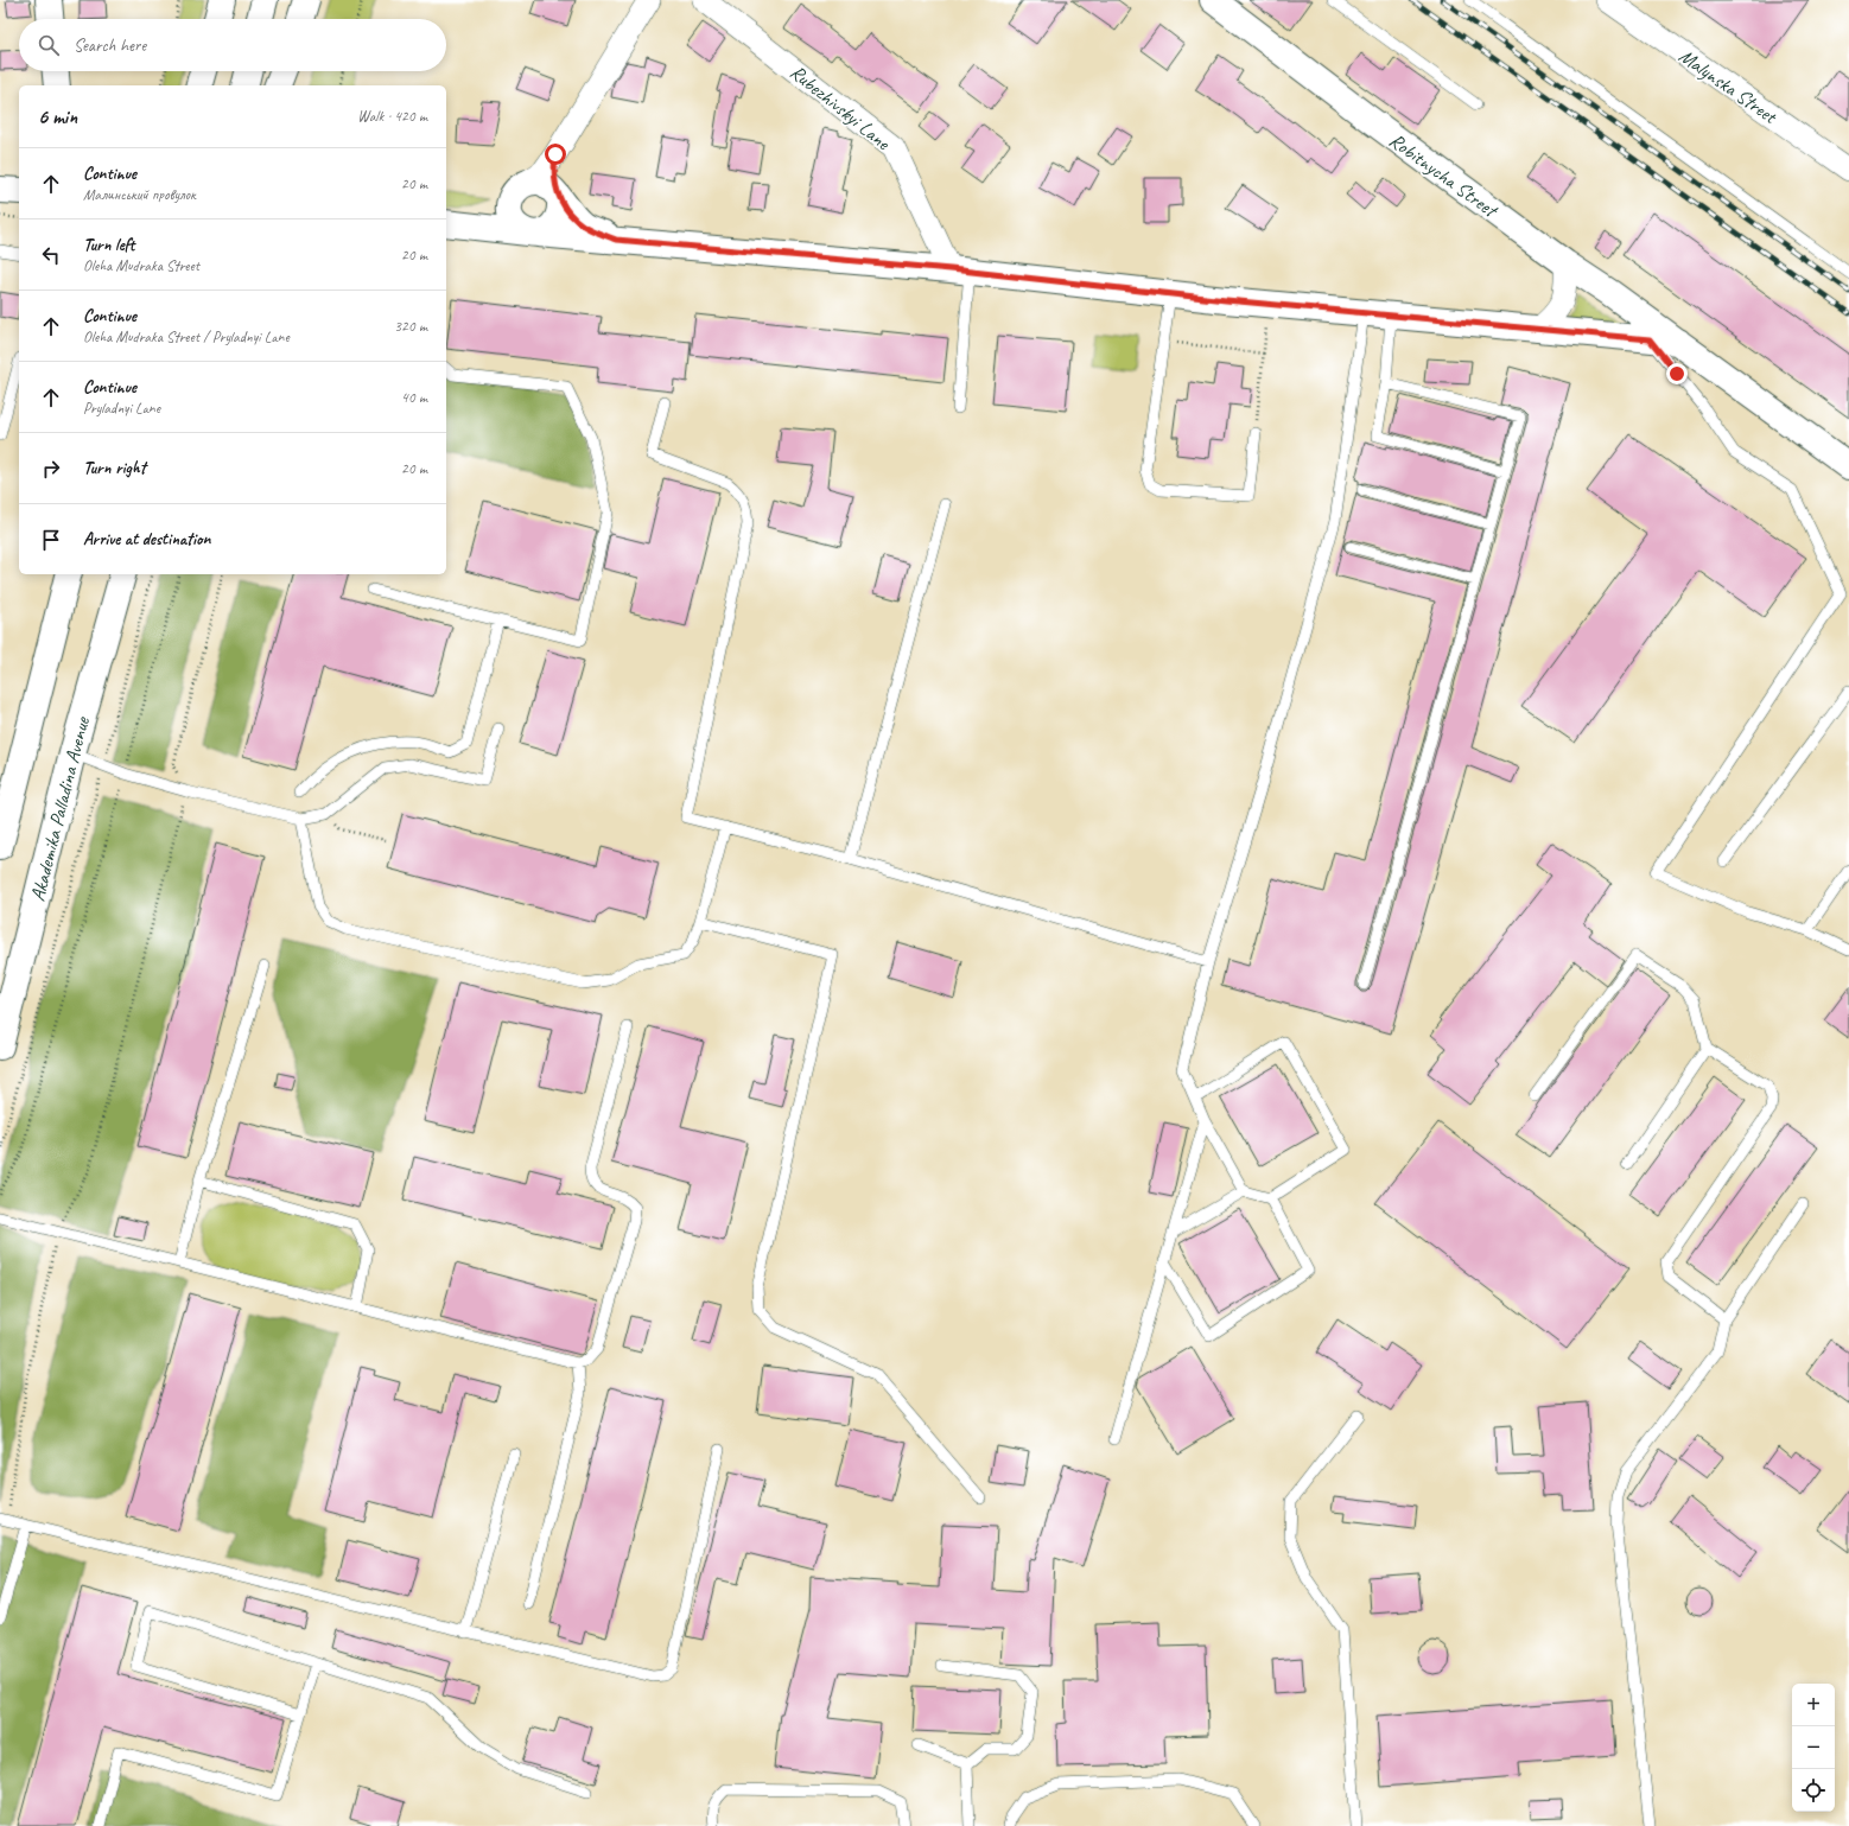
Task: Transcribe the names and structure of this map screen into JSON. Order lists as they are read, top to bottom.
{
  "streets": {
    "main road": ["Robitnycha Street", "Akademika Palladina Avenue"],
    "street": ["Malynska Street", "Rubezhivskyi Lane"]
  },
  "page": {
    "search": "Search here",
    "heading": ["6 min", "Walk · 420 m"],
    "list": [
      ["Continue", "Малинський провулок", "20 m"],
      ["Turn left", "Oleha Mudraka Street", "20 m"],
      ["Continue", "Oleha Mudraka Street / Pryladnyi Lane", "320 m"],
      ["Continue", "Pryladnyi Lane", "40 m"],
      ["Turn right", "20 m"],
      "Arrive at destination"
    ],
    "map_buttons": ["+", "−"]
  }
}
